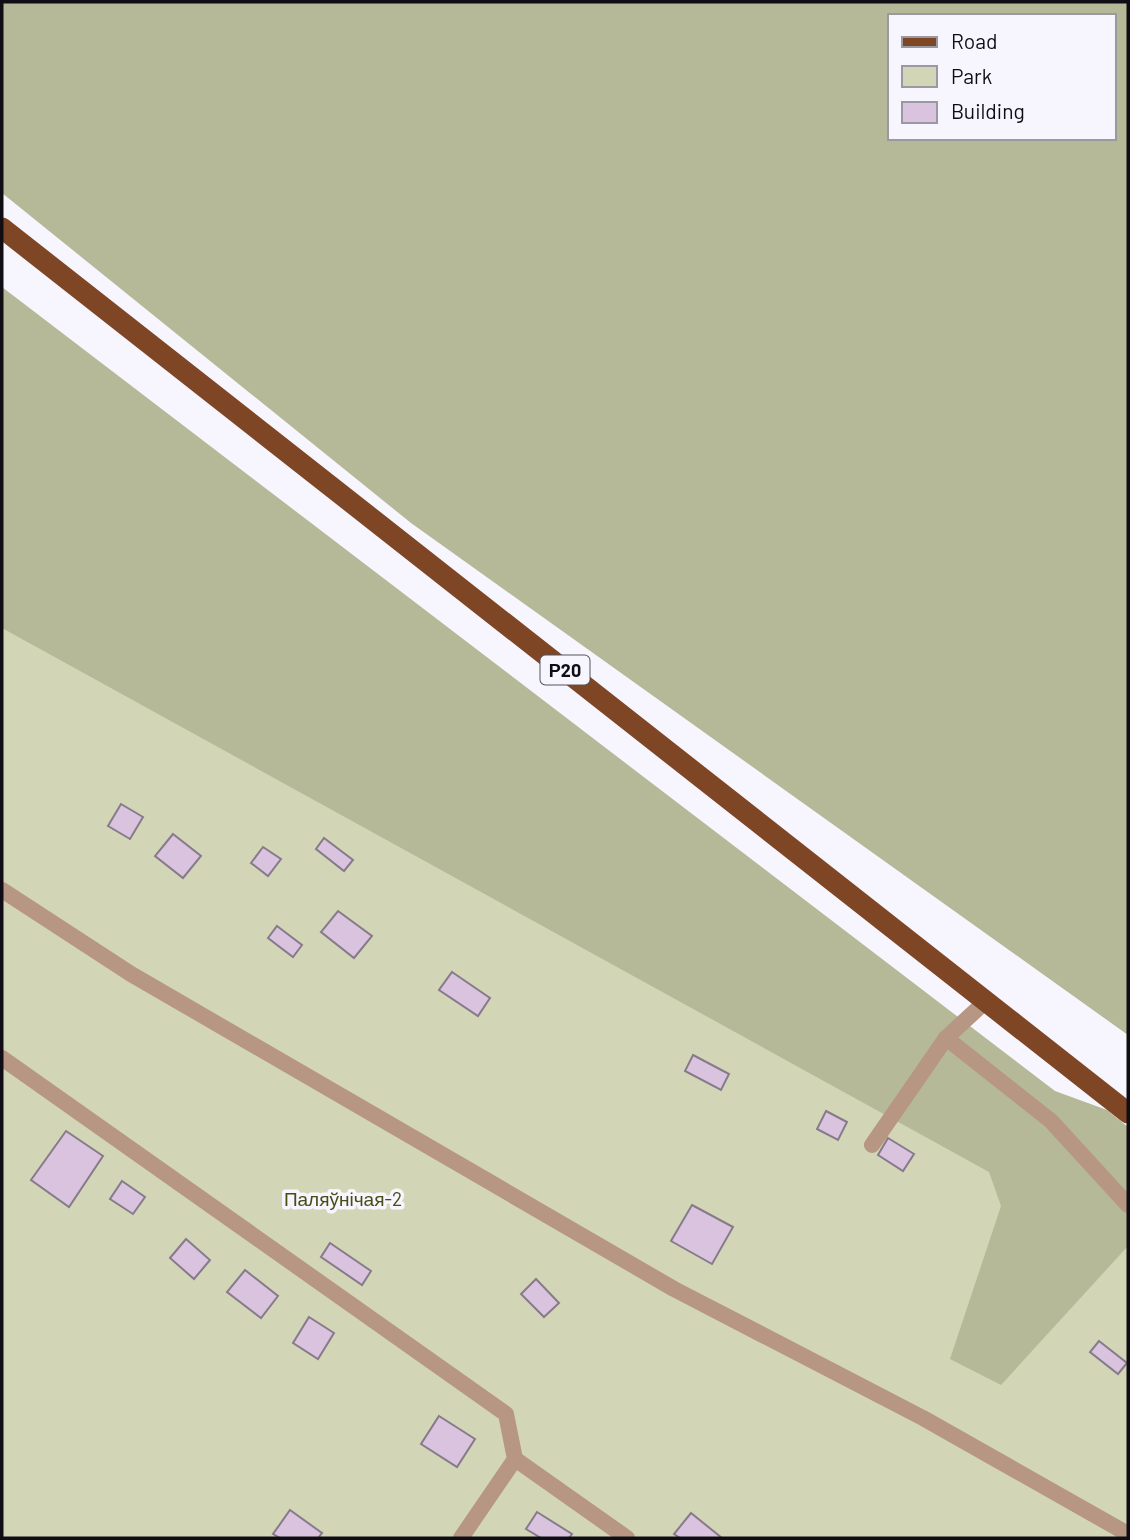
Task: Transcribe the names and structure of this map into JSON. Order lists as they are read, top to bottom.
{
  "streets": {
    "main road": ["Р20"]
  },
  "parks": ["Паляўнічая-2"],
  "legend": ["Road", "Park", "Building"]
}
